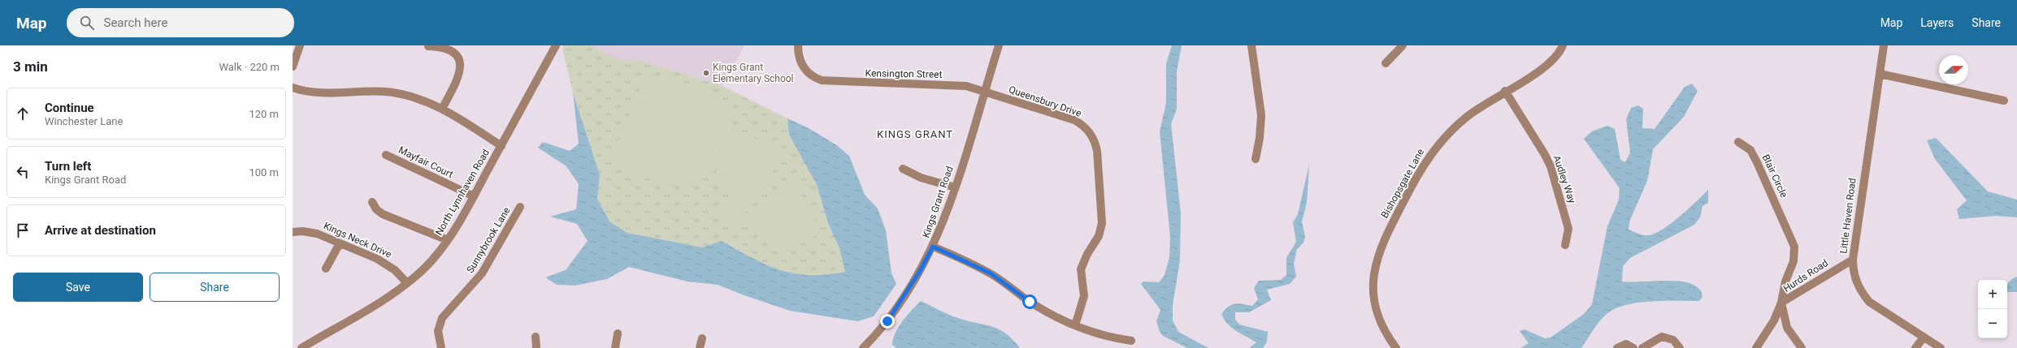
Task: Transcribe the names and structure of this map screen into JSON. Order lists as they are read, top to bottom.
{
  "streets": {
    "street": [
      "Kensington Street",
      "Queensbury Drive",
      "Mayfair Court",
      "Blair Circle",
      "Audley Way",
      "Bishopsgate Lane",
      "North Lynnhaven Road",
      "Kings Grant Road",
      "Little Haven Road",
      "Kings Neck Drive",
      "Sunnybrook Lane",
      "Hurds Road"
    ]
  },
  "crossings": [
    ["Kensington Street", "Queensbury Drive"],
    ["Kensington Street", "Kings Grant Road"],
    ["Queensbury Drive", "Kings Grant Road"],
    ["Mayfair Court", "North Lynnhaven Road"],
    ["Blair Circle", "Hurds Road"],
    ["Audley Way", "Bishopsgate Lane"],
    ["North Lynnhaven Road", "Kings Neck Drive"],
    ["Little Haven Road", "Hurds Road"]
  ],
  "districts": ["KINGS GRANT"],
  "places": ["Kings Grant Elementary School"],
  "north": "right",
  "page": {
    "header": "Map",
    "search": "Search here",
    "nav": ["Map", "Layers", "Share"],
    "heading": ["3 min", "Walk · 220 m"],
    "list": [
      ["Continue", "Winchester Lane", "120 m"],
      ["Turn left", "Kings Grant Road", "100 m"],
      "Arrive at destination"
    ],
    "buttons": ["Save", "Share"],
    "map_buttons": ["+", "−"]
  }
}
